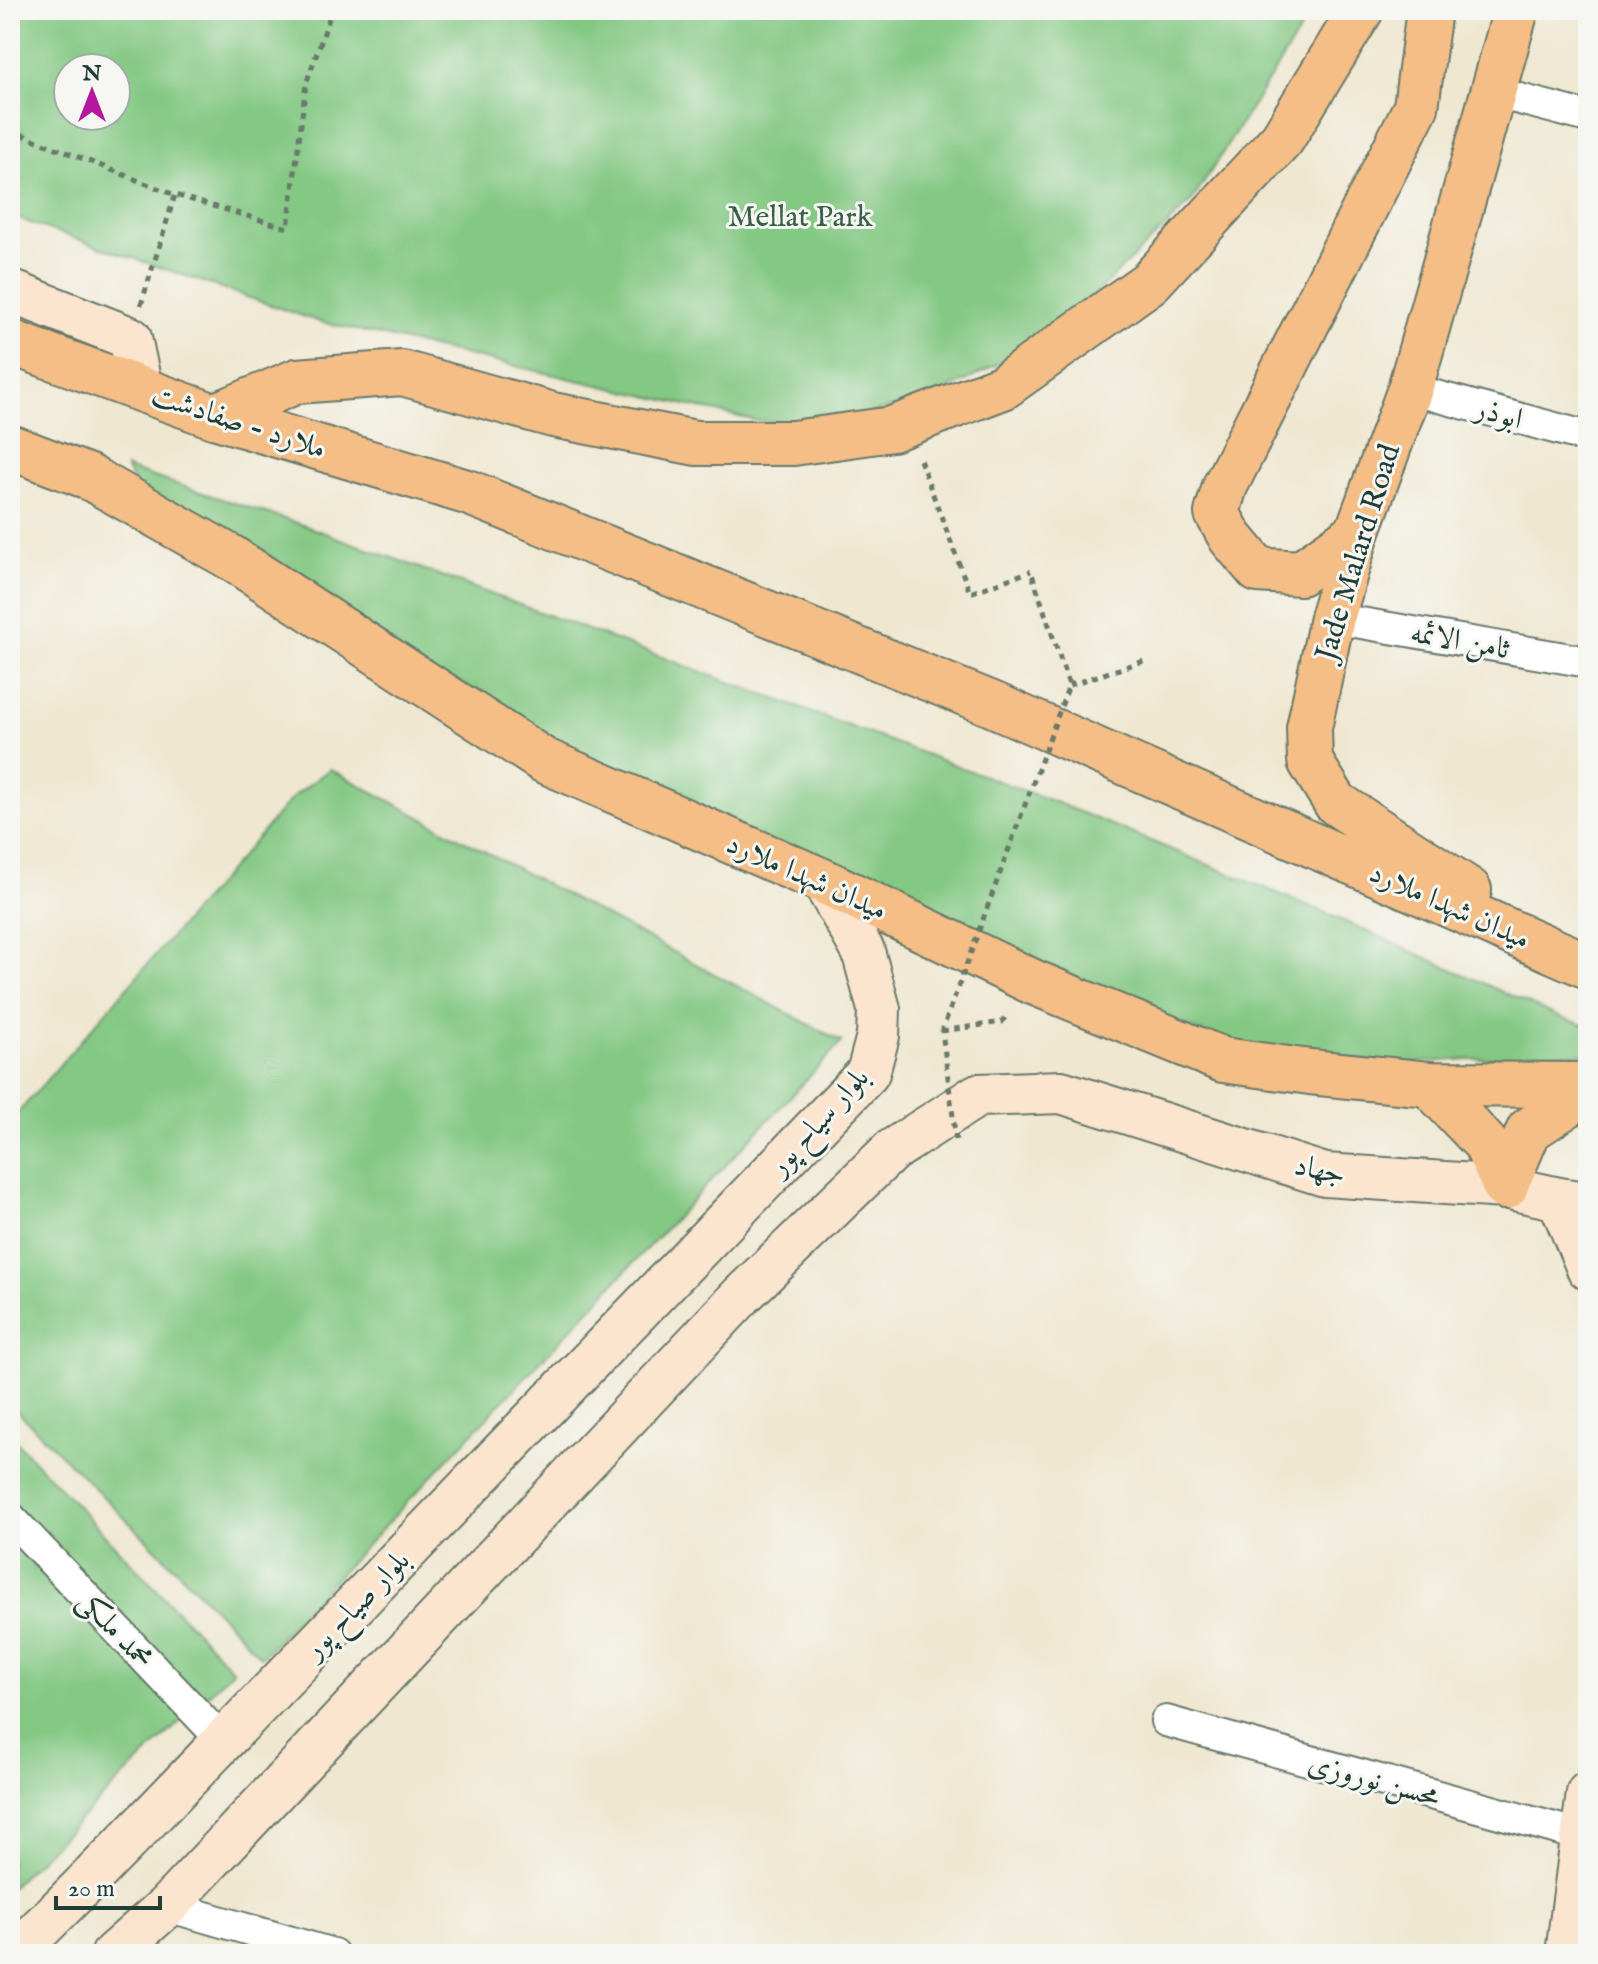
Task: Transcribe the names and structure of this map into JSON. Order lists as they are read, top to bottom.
{
  "streets": {
    "main road": [
      "ملارد - صفادشت",
      "Jade Malard Road",
      "میدان شهدا ملارد",
      "بلوار سیاح پور",
      "جهاد",
      "بلوار صیاح پور"
    ],
    "street": [
      "ابوذر",
      "ثامن الائمه",
      "محمد ملکی",
      "محسن نوروزی"
    ]
  },
  "crossings": [
    ["ابوذر", "Jade Malard Road"],
    ["ملارد - صفادشت", "میدان شهدا ملارد"],
    ["Jade Malard Road", "ثامن الائمه"],
    ["Jade Malard Road", "میدان شهدا ملارد"],
    ["میدان شهدا ملارد", "بلوار سیاح پور"],
    ["بلوار سیاح پور", "بلوار صیاح پور"],
    ["بلوار صیاح پور", "محمد ملکی"]
  ],
  "parks": ["Mellat Park"],
  "scale_bar": "20 m",
  "north": "top"
}
